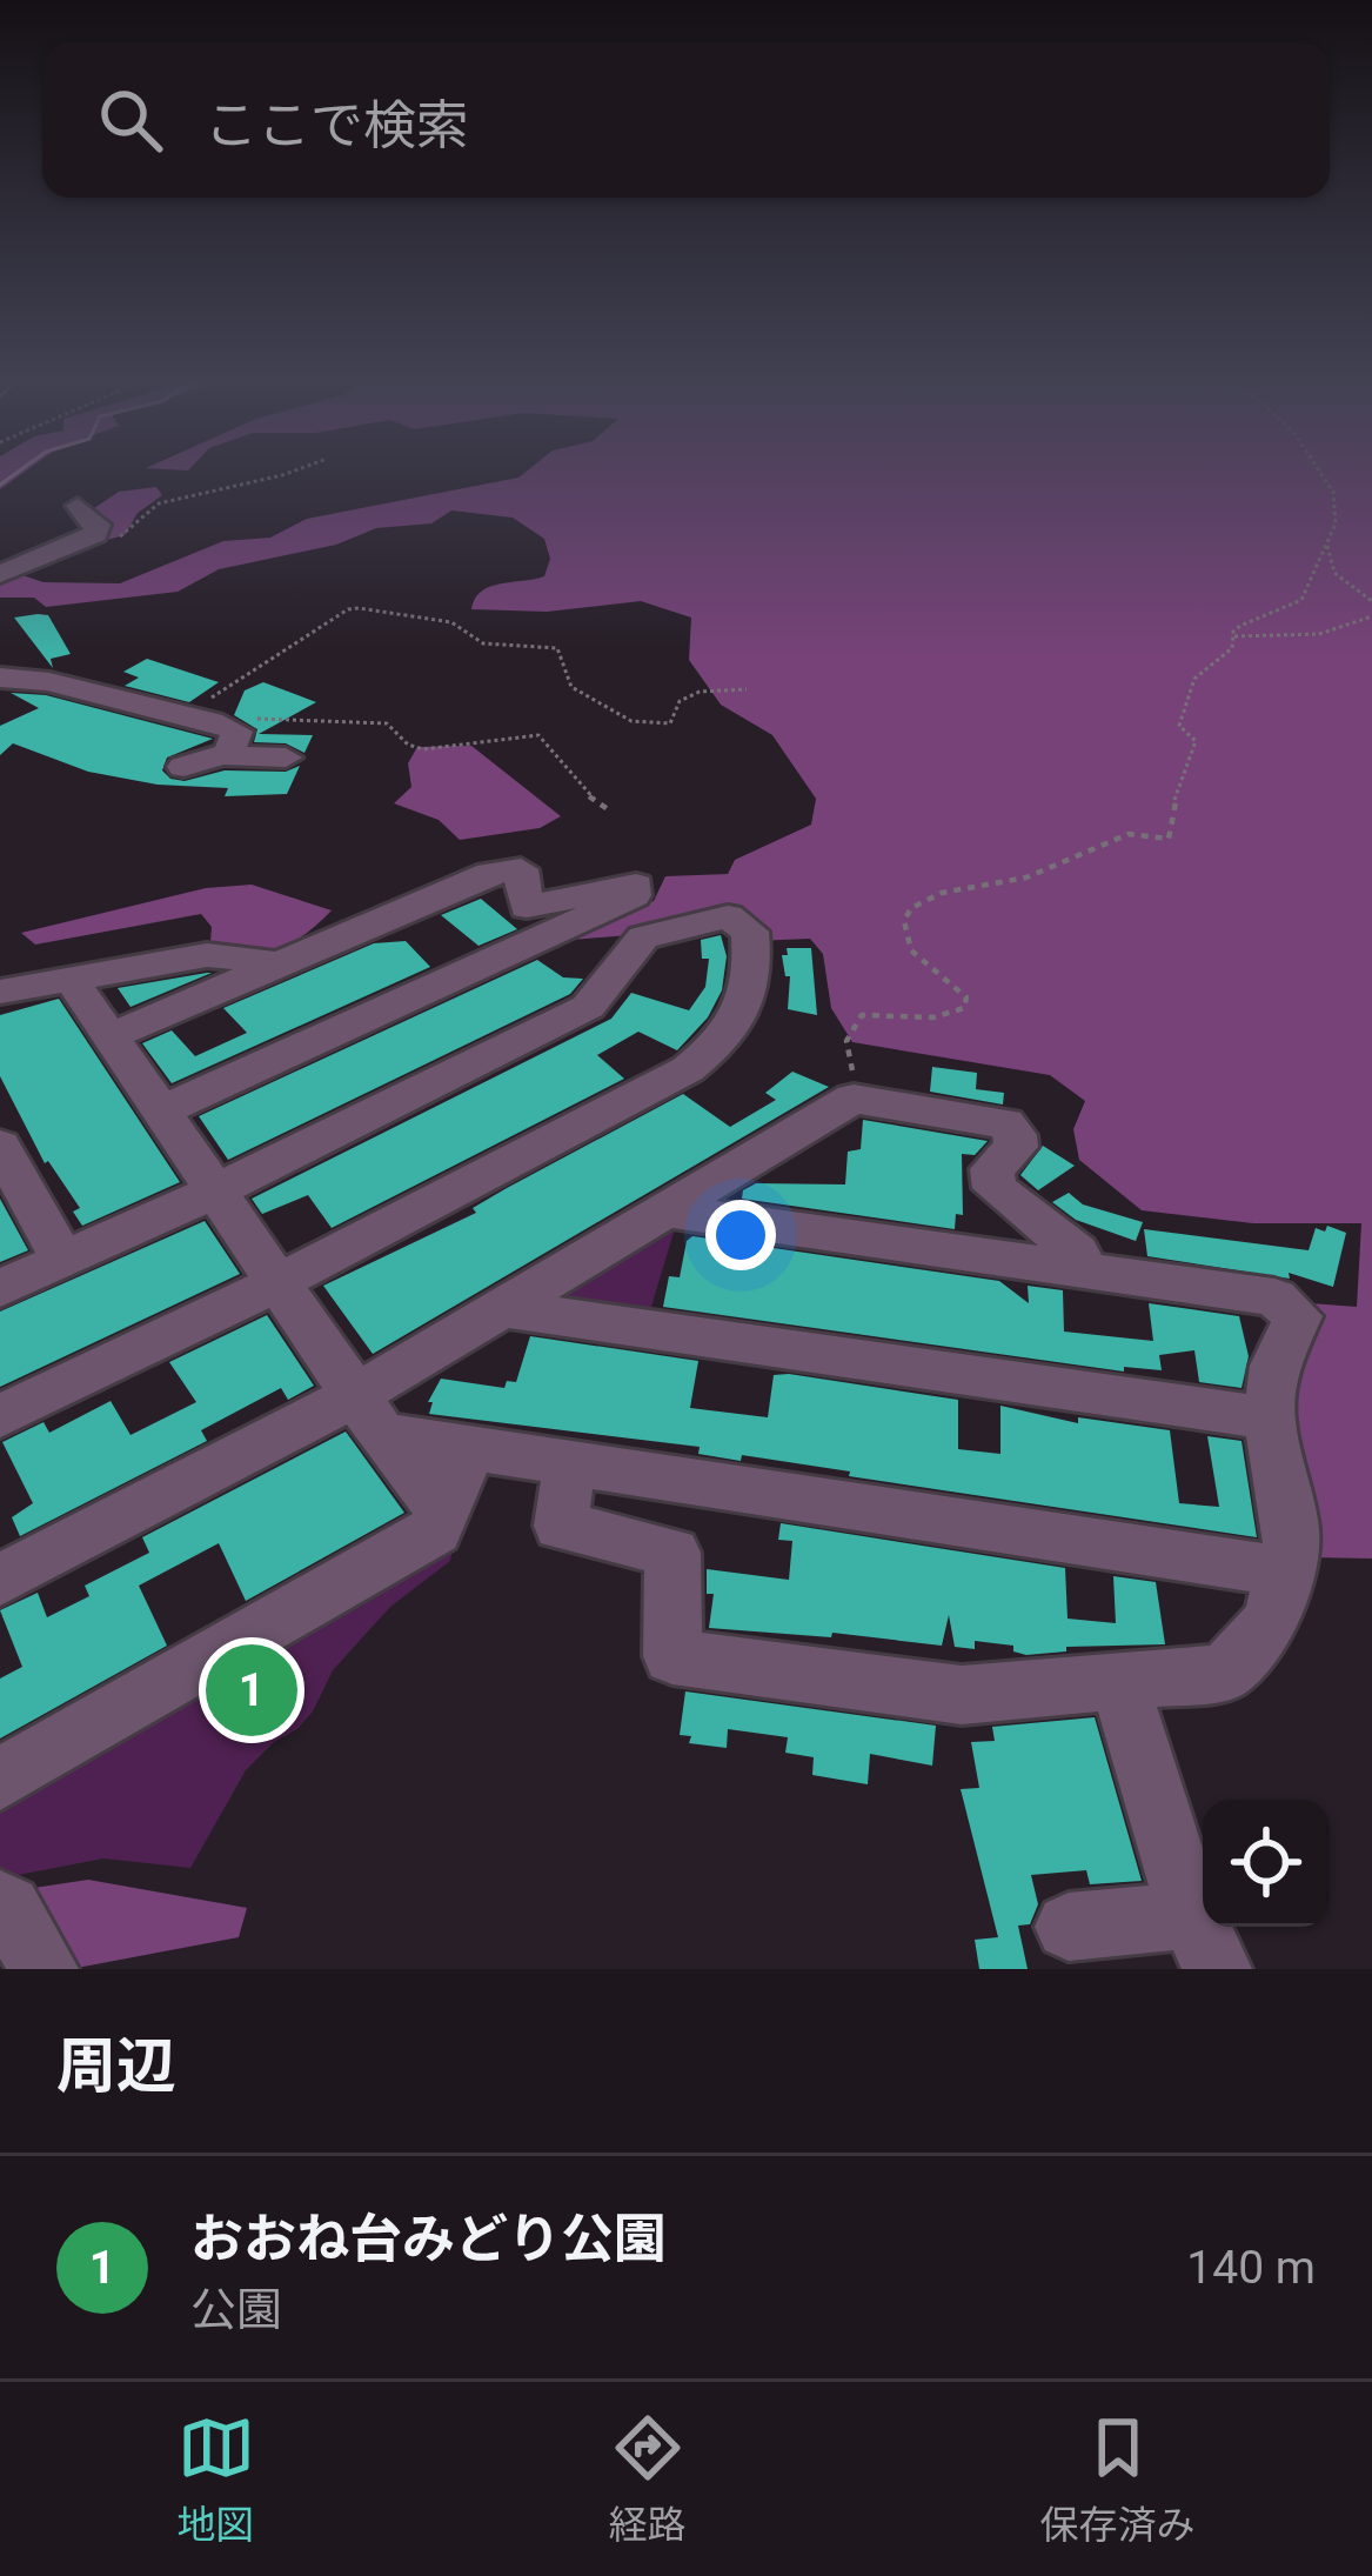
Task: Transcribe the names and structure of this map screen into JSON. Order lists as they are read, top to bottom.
{
  "page": {
    "search": "ここで検索",
    "pins": "1",
    "heading": "周辺",
    "list": [
      {
        "mark": "1",
        "name": "おおね台みどり公園",
        "note": "公園",
        "value": "140 m"
      }
    ],
    "nav": ["地図", "経路", "保存済み"]
  }
}
